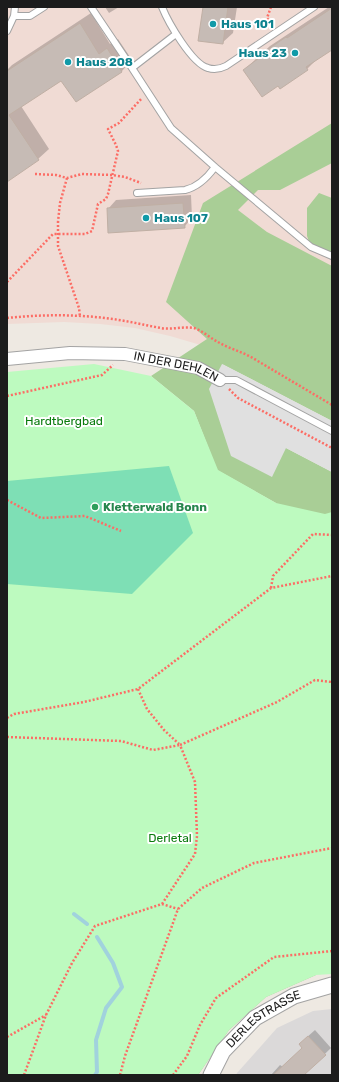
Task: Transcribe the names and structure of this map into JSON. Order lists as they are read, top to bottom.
{
  "streets": {
    "street": ["IN DER DEHLEN", "DERLESTRASSE"]
  },
  "parks": ["Hardtbergbad", "Derletal"],
  "places": [
    "Haus 101",
    "Haus 23",
    "Haus 208",
    "Haus 107",
    "Kletterwald Bonn"
  ]
}
